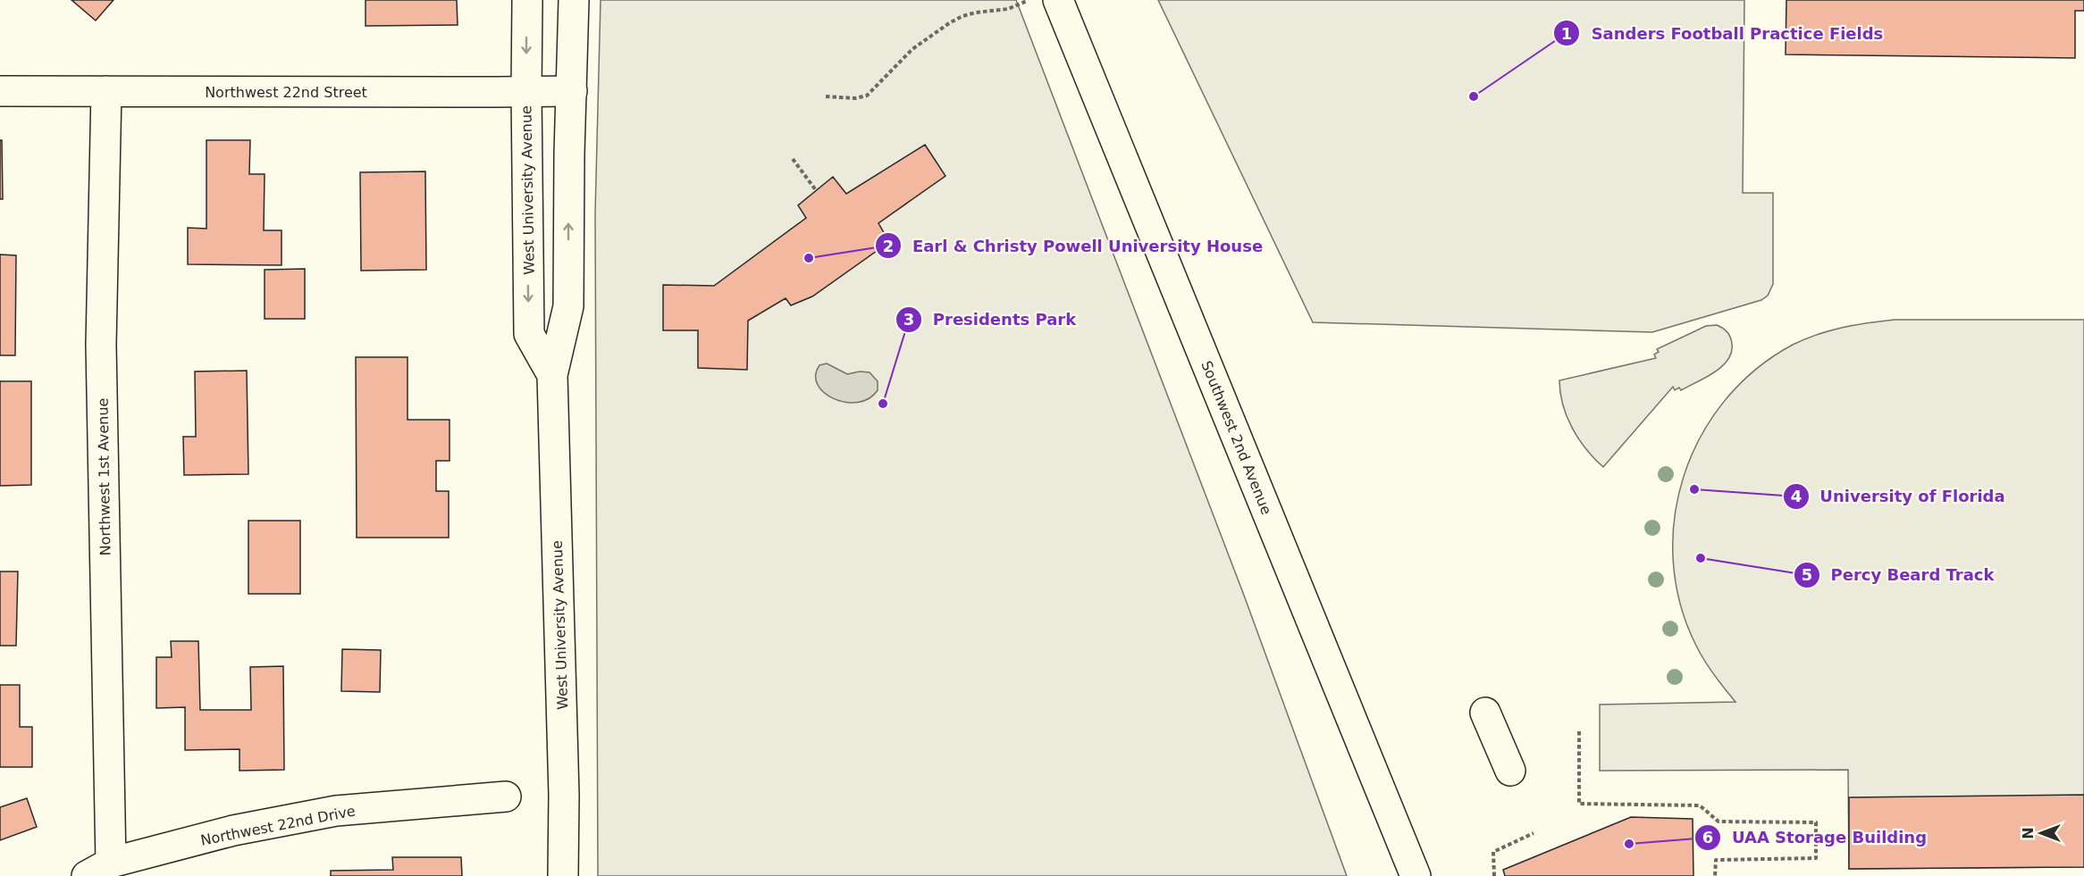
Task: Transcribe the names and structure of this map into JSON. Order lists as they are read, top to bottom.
{
  "streets": {
    "main road": [
      "Northwest 22nd Street",
      "West University Avenue",
      "Southwest 2nd Avenue",
      "Northwest 1st Avenue",
      "Northwest 22nd Drive"
    ]
  },
  "crossings": [
    ["Northwest 22nd Street", "West University Avenue"],
    ["Northwest 22nd Street", "Northwest 1st Avenue"],
    ["Northwest 1st Avenue", "Northwest 22nd Drive"]
  ],
  "places": [
    "Sanders Football Practice Fields",
    "Earl & Christy Powell University House",
    "Presidents Park",
    "University of Florida",
    "Percy Beard Track",
    "UAA Storage Building"
  ],
  "north": "left"
}
